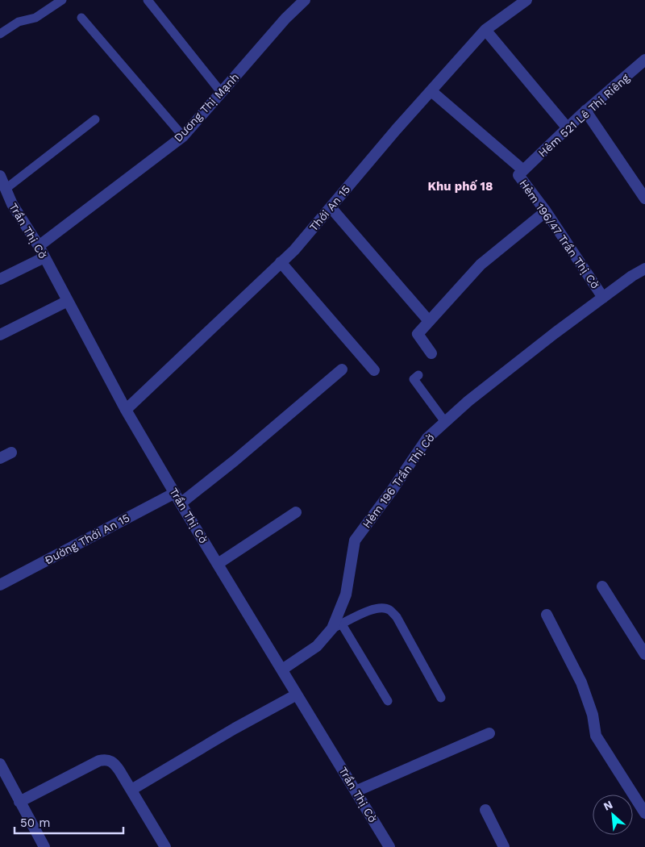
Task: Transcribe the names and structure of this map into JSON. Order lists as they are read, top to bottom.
{
  "streets": {
    "street": [
      "Dương Thị Mạnh",
      "Hẻm 521 Lê Thị Riêng",
      "Thới An 15",
      "Trần Thị Cờ",
      "Hẻm 196/47 Trần Thị Cờ",
      "Hẻm 196 Trần Thị Cờ",
      "Đường Thới An 15"
    ]
  },
  "crossings": [
    ["Dương Thị Mạnh", "Trần Thị Cờ"],
    ["Hẻm 521 Lê Thị Riêng", "Hẻm 196/47 Trần Thị Cờ"],
    ["Thới An 15", "Trần Thị Cờ"],
    ["Trần Thị Cờ", "Hẻm 196 Trần Thị Cờ"],
    ["Trần Thị Cờ", "Đường Thới An 15"],
    ["Hẻm 196/47 Trần Thị Cờ", "Hẻm 196 Trần Thị Cờ"]
  ],
  "districts": ["Khu phố 18"],
  "scale_bar": "50 m",
  "north": "top left"
}
